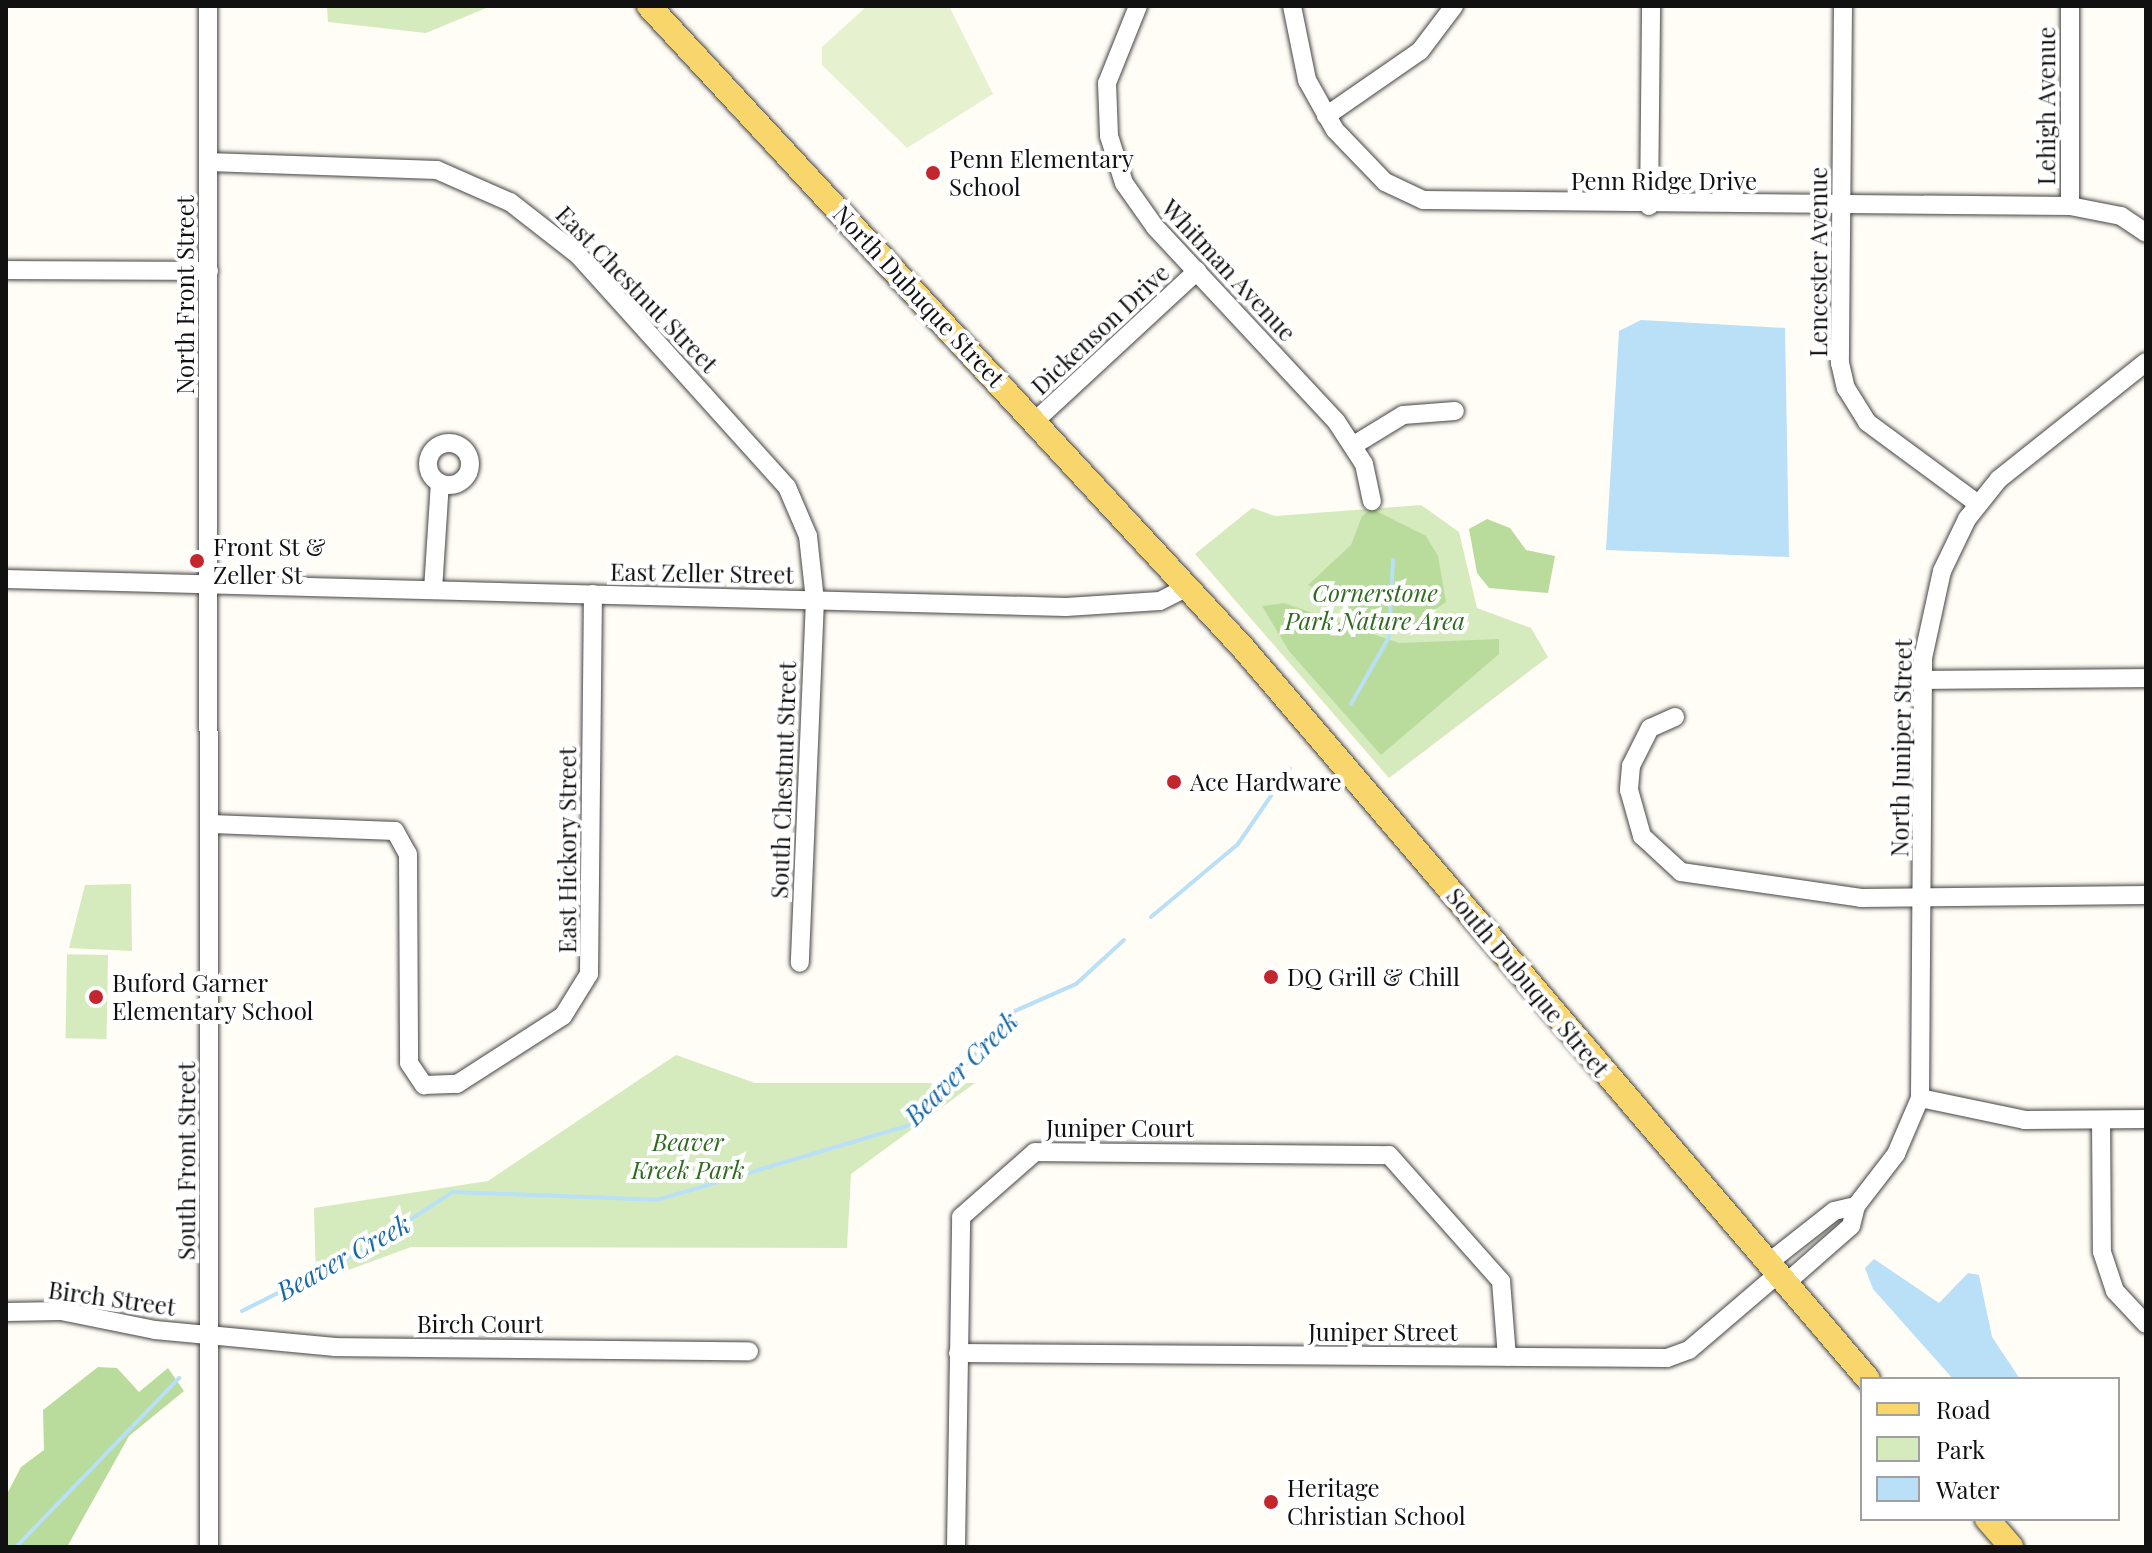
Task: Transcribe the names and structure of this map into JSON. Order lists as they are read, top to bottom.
{
  "streets": {
    "main road": ["North Dubuque Street", "South Dubuque Street"],
    "street": [
      "Lehigh Avenue",
      "Penn Ridge Drive",
      "Lencester Avenue",
      "Whitman Avenue",
      "East Chestnut Street",
      "North Front Street",
      "Dickenson Drive",
      "East Zeller Street",
      "North Juniper Street",
      "South Chestnut Street",
      "East Hickory Street",
      "Juniper Court",
      "South Front Street",
      "Birch Street",
      "Birch Court",
      "Juniper Street"
    ]
  },
  "crossings": [
    ["Lehigh Avenue", "Penn Ridge Drive"],
    ["Penn Ridge Drive", "Lencester Avenue"],
    ["Lencester Avenue", "North Juniper Street"],
    ["Whitman Avenue", "Dickenson Drive"],
    ["East Chestnut Street", "North Front Street"],
    ["East Chestnut Street", "East Zeller Street"],
    ["East Chestnut Street", "South Chestnut Street"],
    ["North Front Street", "East Zeller Street"],
    ["North Front Street", "South Front Street"],
    ["North Dubuque Street", "Dickenson Drive"],
    ["North Dubuque Street", "East Zeller Street"],
    ["North Dubuque Street", "South Dubuque Street"],
    ["East Zeller Street", "South Chestnut Street"],
    ["East Zeller Street", "East Hickory Street"],
    ["East Zeller Street", "South Dubuque Street"],
    ["East Zeller Street", "South Front Street"],
    ["North Juniper Street", "South Dubuque Street"],
    ["North Juniper Street", "Juniper Street"],
    ["East Hickory Street", "South Front Street"],
    ["South Dubuque Street", "Juniper Street"],
    ["Juniper Court", "Juniper Street"],
    ["South Front Street", "Birch Street"],
    ["South Front Street", "Birch Court"],
    ["Birch Street", "Birch Court"]
  ],
  "water": ["Beaver Creek"],
  "parks": ["Cornerstone Park Nature Area", "Beaver Kreek Park"],
  "places": [
    "Penn Elementary School",
    "Front St & Zeller St",
    "Ace Hardware",
    "DQ Grill & Chill",
    "Buford Garner Elementary School",
    "Heritage Christian School"
  ],
  "legend": ["Road", "Park", "Water"]
}
